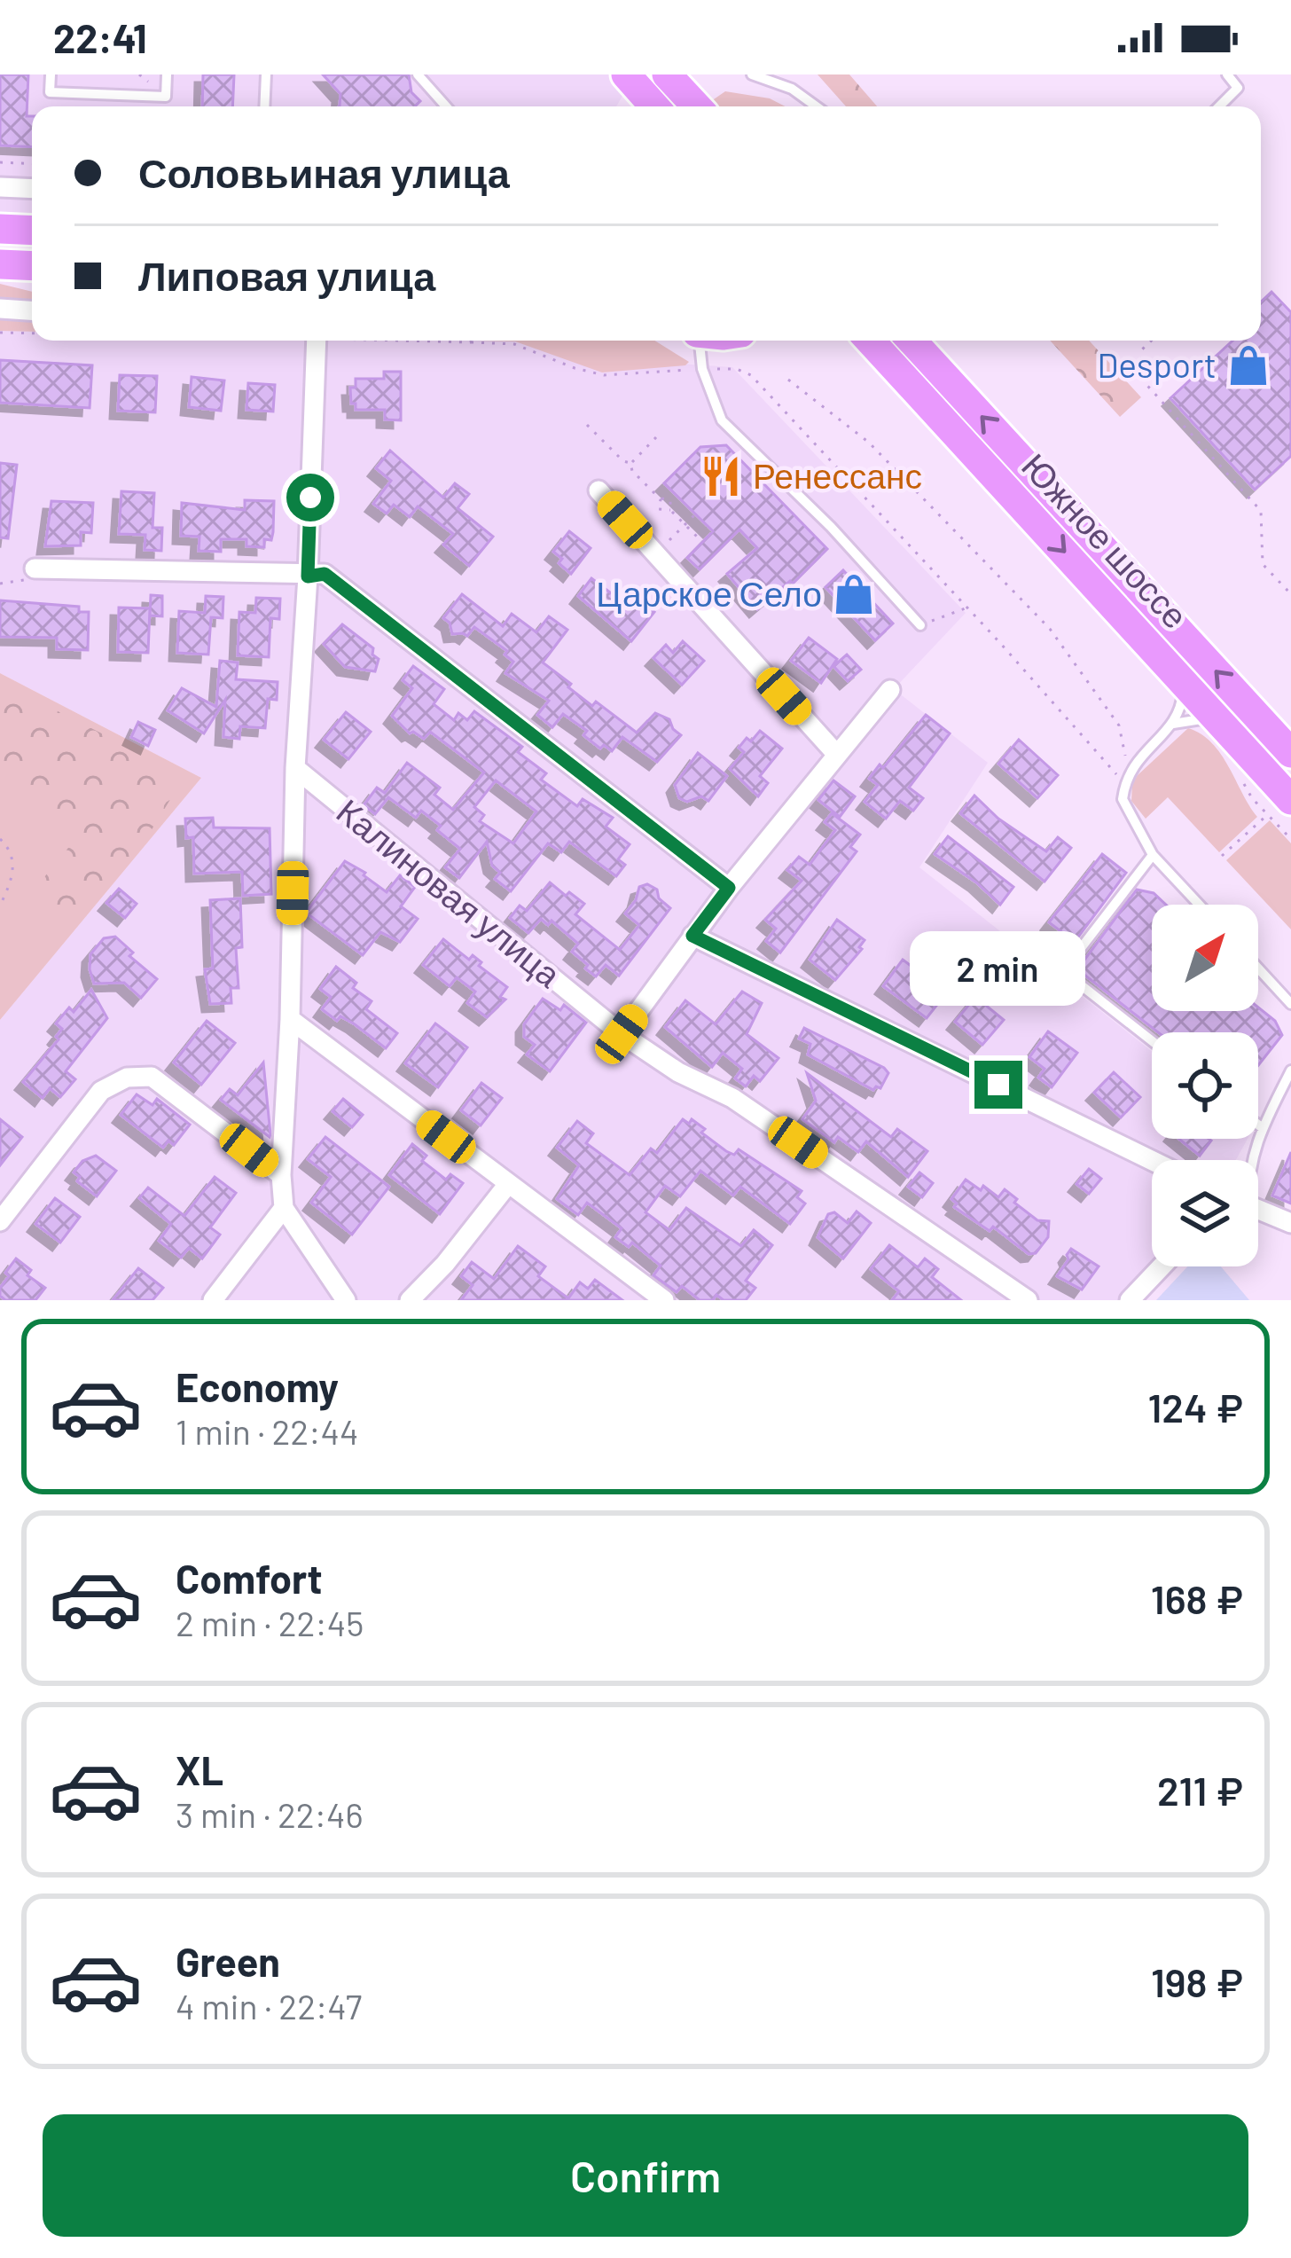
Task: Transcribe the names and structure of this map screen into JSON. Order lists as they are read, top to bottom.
{
  "streets": {
    "main road": ["Южное шоссе"],
    "street": ["Калиновая улица"]
  },
  "places": {
    "shop": ["Desport", "Царское Село"],
    "restaurant": ["Ренессанс"]
  },
  "north": "top right",
  "page": {
    "status": "22:41",
    "banner": ["Соловьиная улица", "Липовая улица"],
    "bubble": "2 min",
    "list": [
      {
        "name": "Economy",
        "note": "1 min · 22:44",
        "value": "124 ₽"
      },
      {
        "name": "Comfort",
        "note": "2 min · 22:45",
        "value": "168 ₽"
      },
      {
        "name": "XL",
        "note": "3 min · 22:46",
        "value": "211 ₽"
      },
      {
        "name": "Green",
        "note": "4 min · 22:47",
        "value": "198 ₽"
      }
    ],
    "buttons": "Confirm"
  }
}
